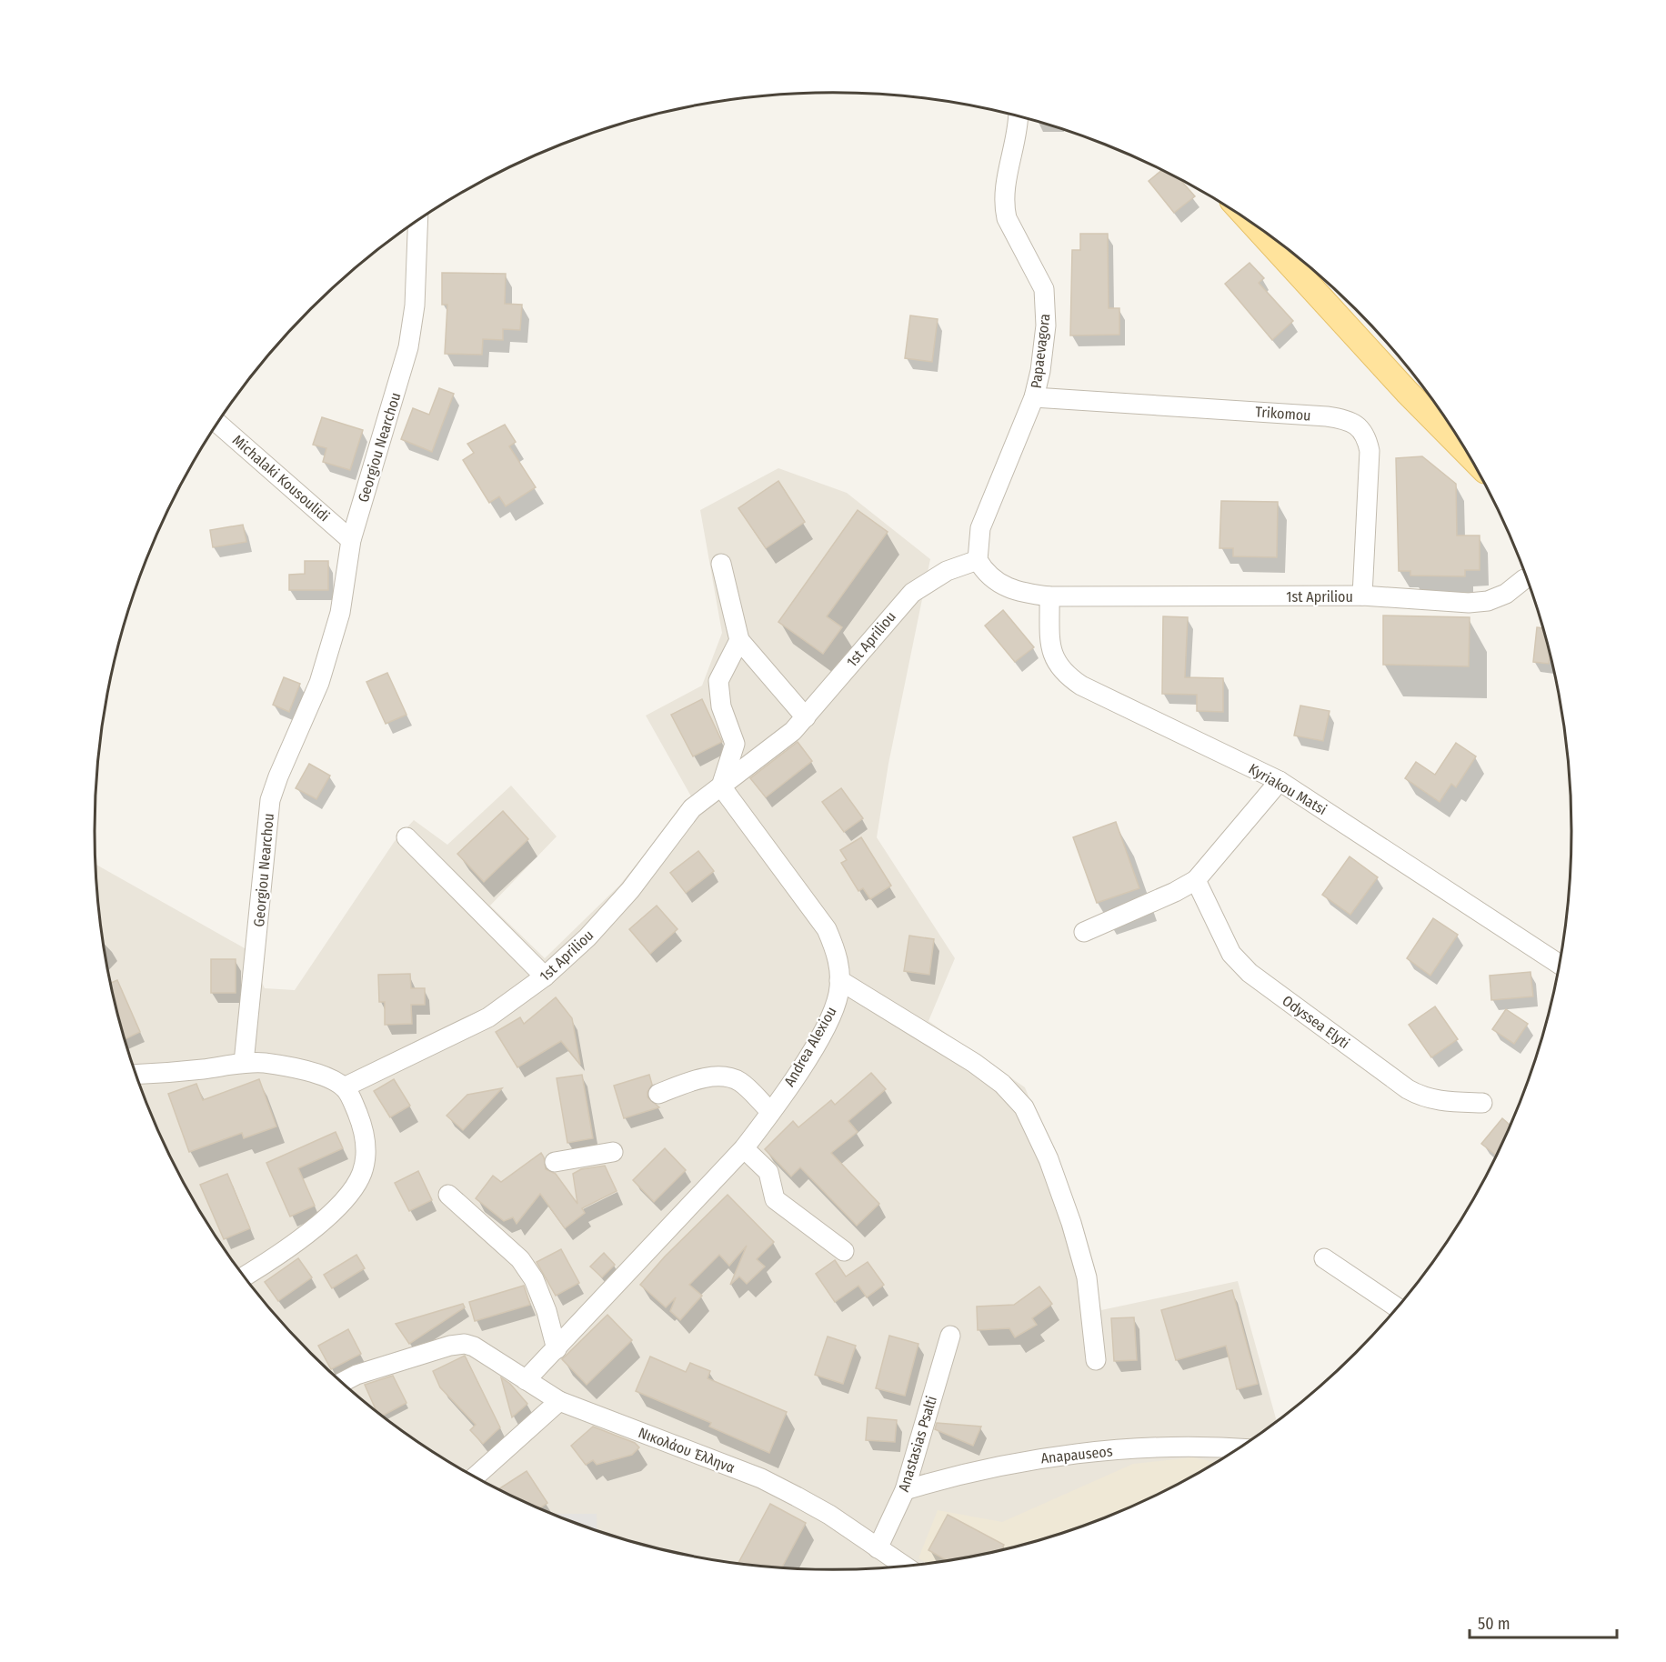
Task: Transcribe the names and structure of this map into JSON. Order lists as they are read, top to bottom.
{
  "streets": {
    "street": [
      "Papaevagora",
      "Trikomou",
      "Georgiou Nearchou",
      "Michalaki Kousoulidi",
      "1st Apriliou",
      "Kyriakou Matsi",
      "Odyssea Elyti",
      "Andrea Alexiou",
      "Anastasias Psalti",
      "Νικολάου Έλληνα",
      "Anapauseos"
    ]
  },
  "crossings": [
    ["Papaevagora", "Trikomou"],
    ["Papaevagora", "1st Apriliou"],
    ["Trikomou", "1st Apriliou"],
    ["Georgiou Nearchou", "Michalaki Kousoulidi"],
    ["1st Apriliou", "Kyriakou Matsi"],
    ["1st Apriliou", "Andrea Alexiou"],
    ["Andrea Alexiou", "Νικολάου Έλληνα"],
    ["Anastasias Psalti", "Νικολάου Έλληνα"],
    ["Anastasias Psalti", "Anapauseos"]
  ],
  "scale_bar": "50 m"
}
